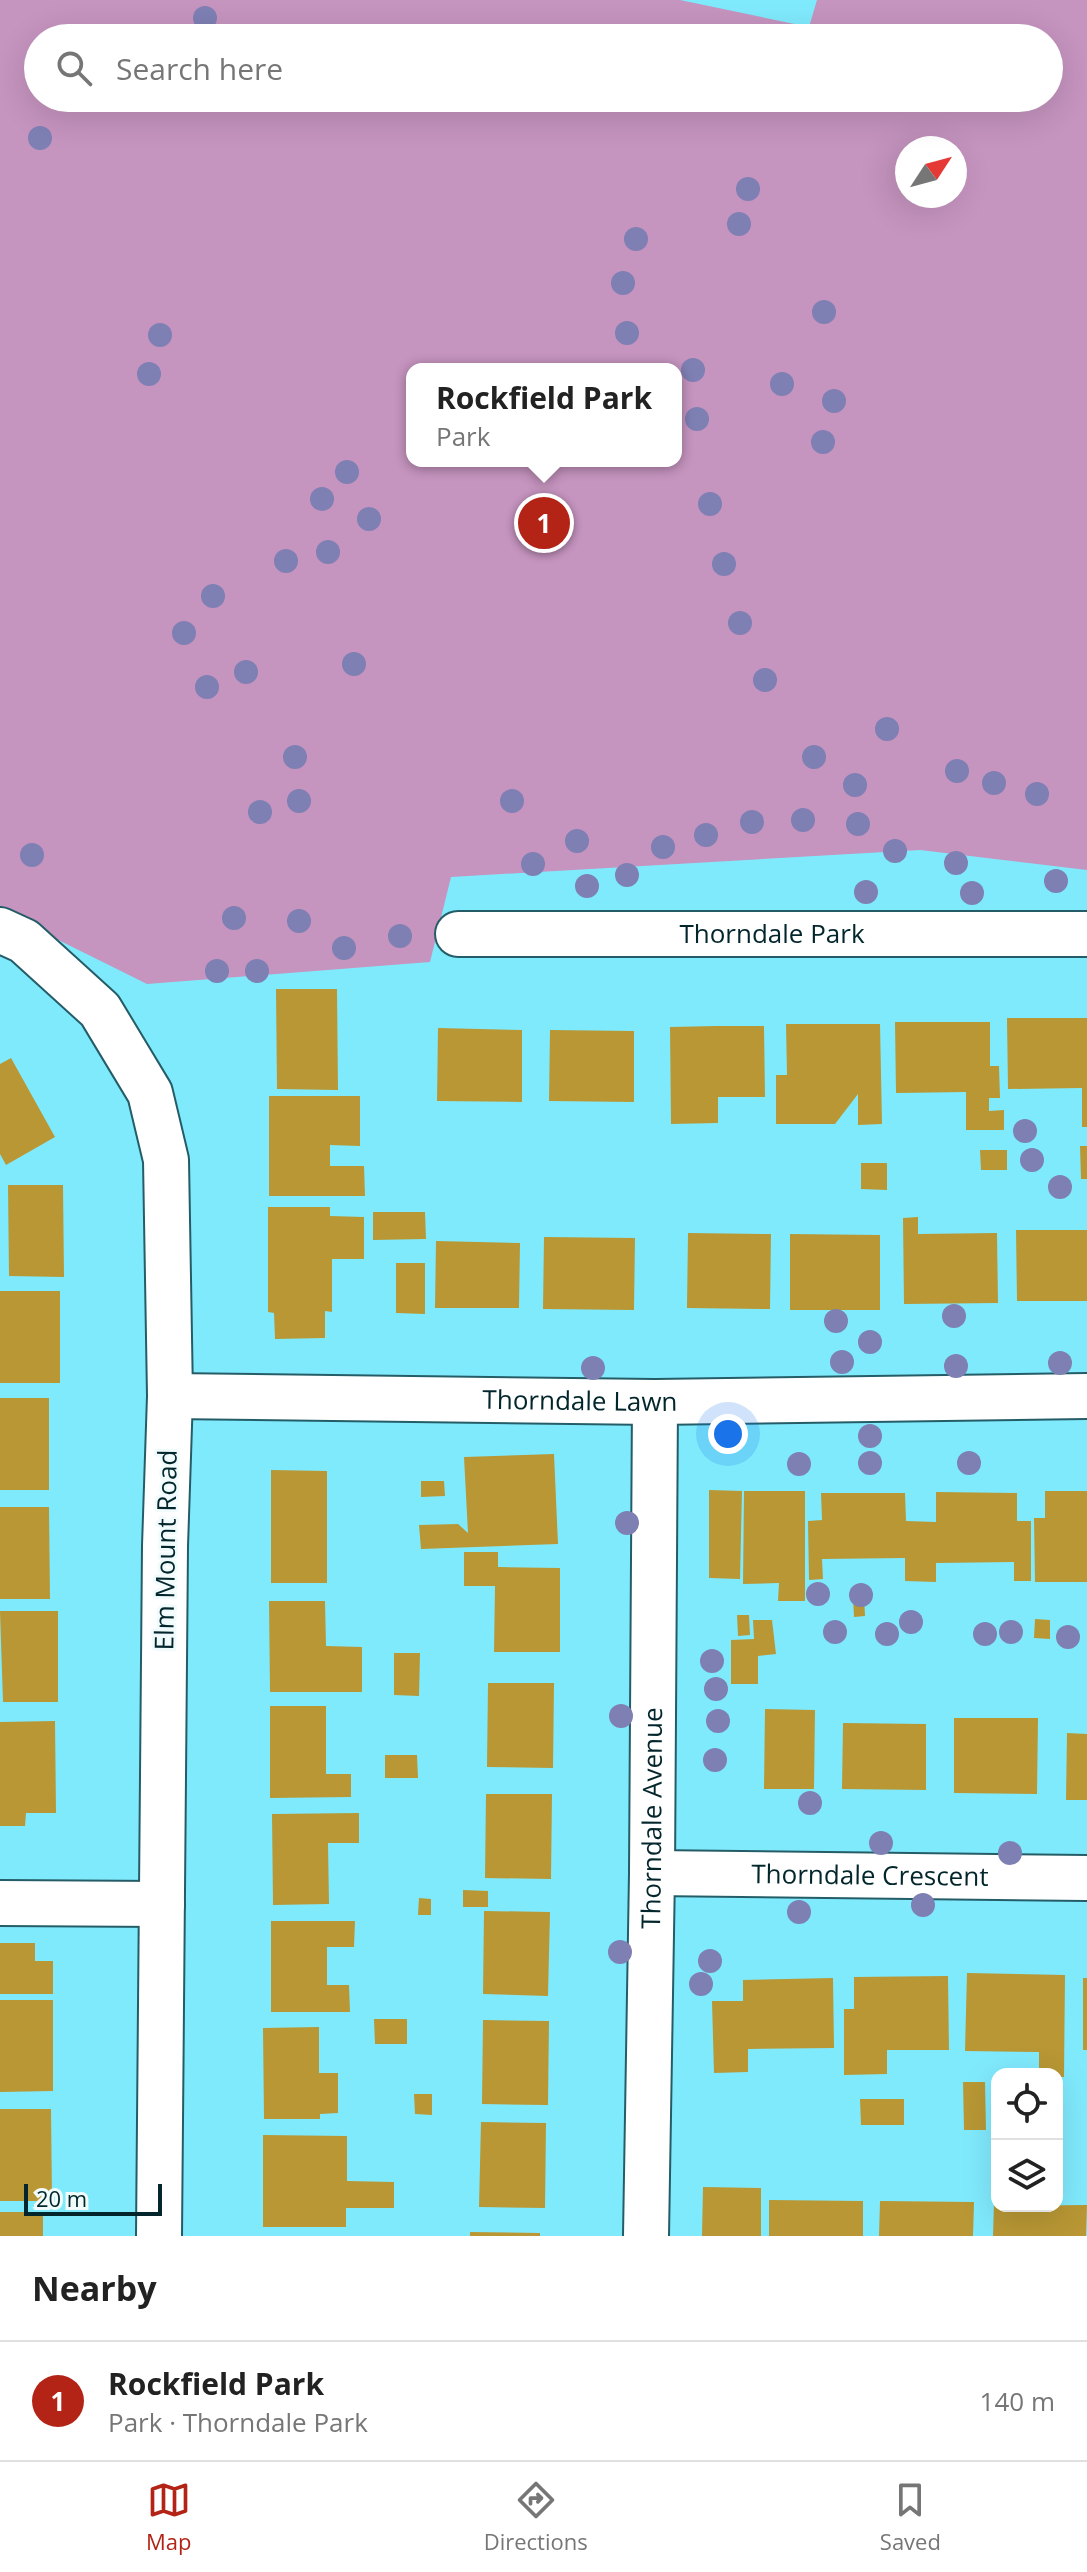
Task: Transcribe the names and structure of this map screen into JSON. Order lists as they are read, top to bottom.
{
  "streets": {
    "street": [
      "Thorndale Park",
      "Thorndale Lawn",
      "Elm Mount Road",
      "Thorndale Avenue",
      "Thorndale Crescent"
    ]
  },
  "crossings": [
    ["Thorndale Lawn", "Elm Mount Road"],
    ["Thorndale Lawn", "Thorndale Avenue"],
    ["Thorndale Avenue", "Thorndale Crescent"]
  ],
  "scale_bar": "20 m",
  "north": "top right",
  "page": {
    "search": "Search here",
    "popup": ["Rockfield Park", "Park"],
    "pins": "1",
    "scale": "20 m",
    "heading": "Nearby",
    "list": [
      {
        "mark": "1",
        "name": "Rockfield Park",
        "note": "Park · Thorndale Park",
        "value": "140 m"
      }
    ],
    "nav": ["Map", "Directions", "Saved"]
  }
}
